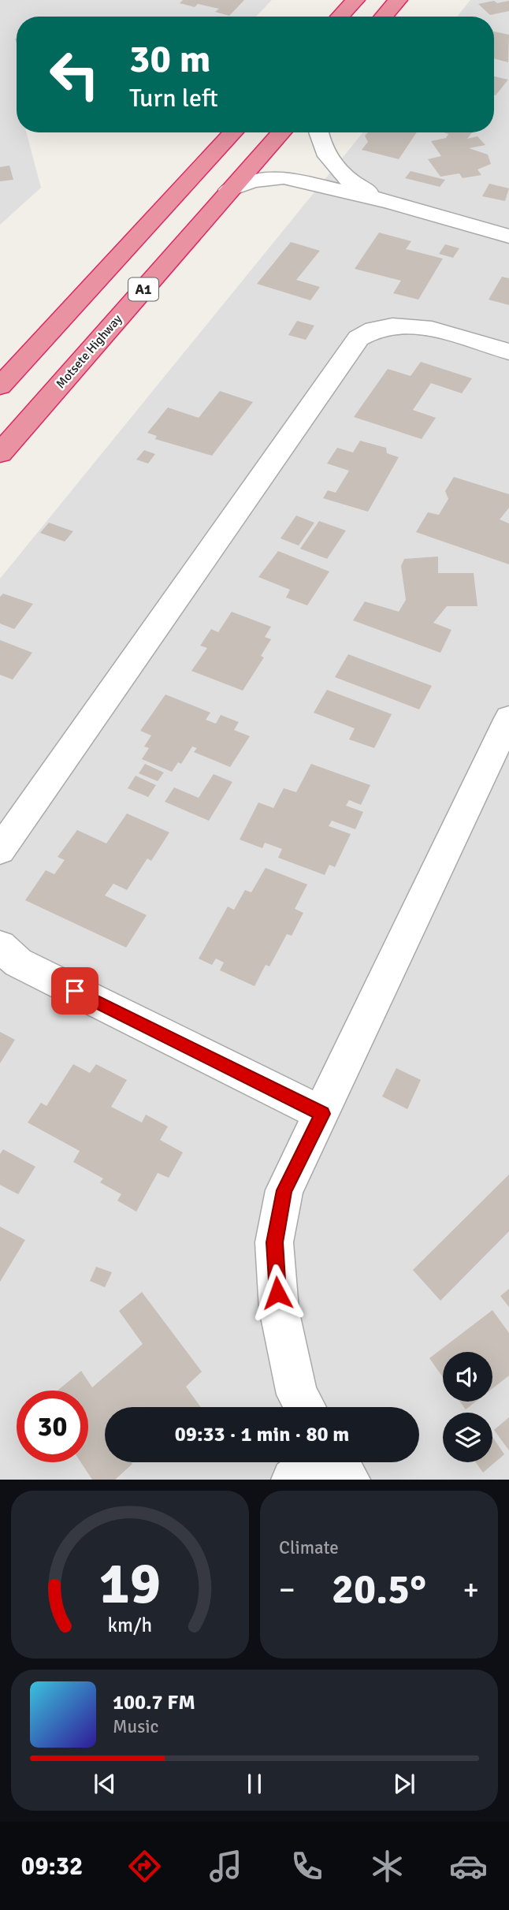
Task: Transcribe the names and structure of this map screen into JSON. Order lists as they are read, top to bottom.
{
  "streets": {
    "highway": ["A1", "Motsete Highway"]
  },
  "page": {
    "turn": ["30 m", "Turn left"],
    "limit": "30",
    "trip": "09:33 · 1 min · 80 m",
    "tile": "Climate",
    "heat": ["−", "20.5°", "+"],
    "song": ["100.7 FM", "Music"],
    "tabs": "09:32",
    "gauge": ["19", "km/h"]
  }
}
